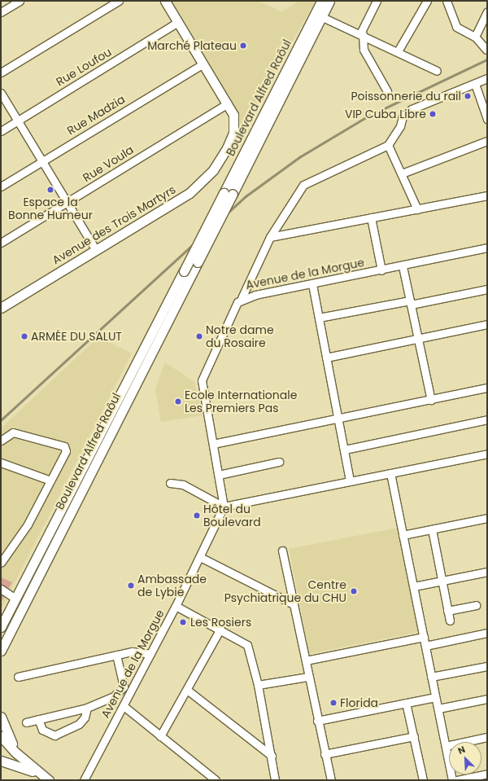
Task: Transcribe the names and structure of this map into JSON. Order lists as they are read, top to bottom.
{
  "streets": {
    "main road": ["Boulevard Alfred Raôul", "Avenue des Trois Martyrs"],
    "street": [
      "Rue Loufou",
      "Rue Madzia",
      "Rue Voula",
      "Avenue de la Morgue"
    ]
  },
  "crossings": [
    ["Rue Loufou", "Avenue des Trois Martyrs"],
    ["Rue Madzia", "Avenue des Trois Martyrs"],
    ["Rue Voula", "Avenue des Trois Martyrs"]
  ],
  "places": [
    "Marché Plateau",
    "Poissonnerie du rail",
    "VIP Cuba Libre",
    "Espace la Bonne Humeur",
    "ARMÉE DU SALUT",
    "Notre dame du Rosaire",
    "Ecole Internationale Les Premiers Pas",
    "Hôtel du Boulevard",
    "Ambassade de Lybie",
    "Centre Psychiatrique du CHU",
    "Les Rosiers",
    "Florida"
  ],
  "north": "top left"
}
